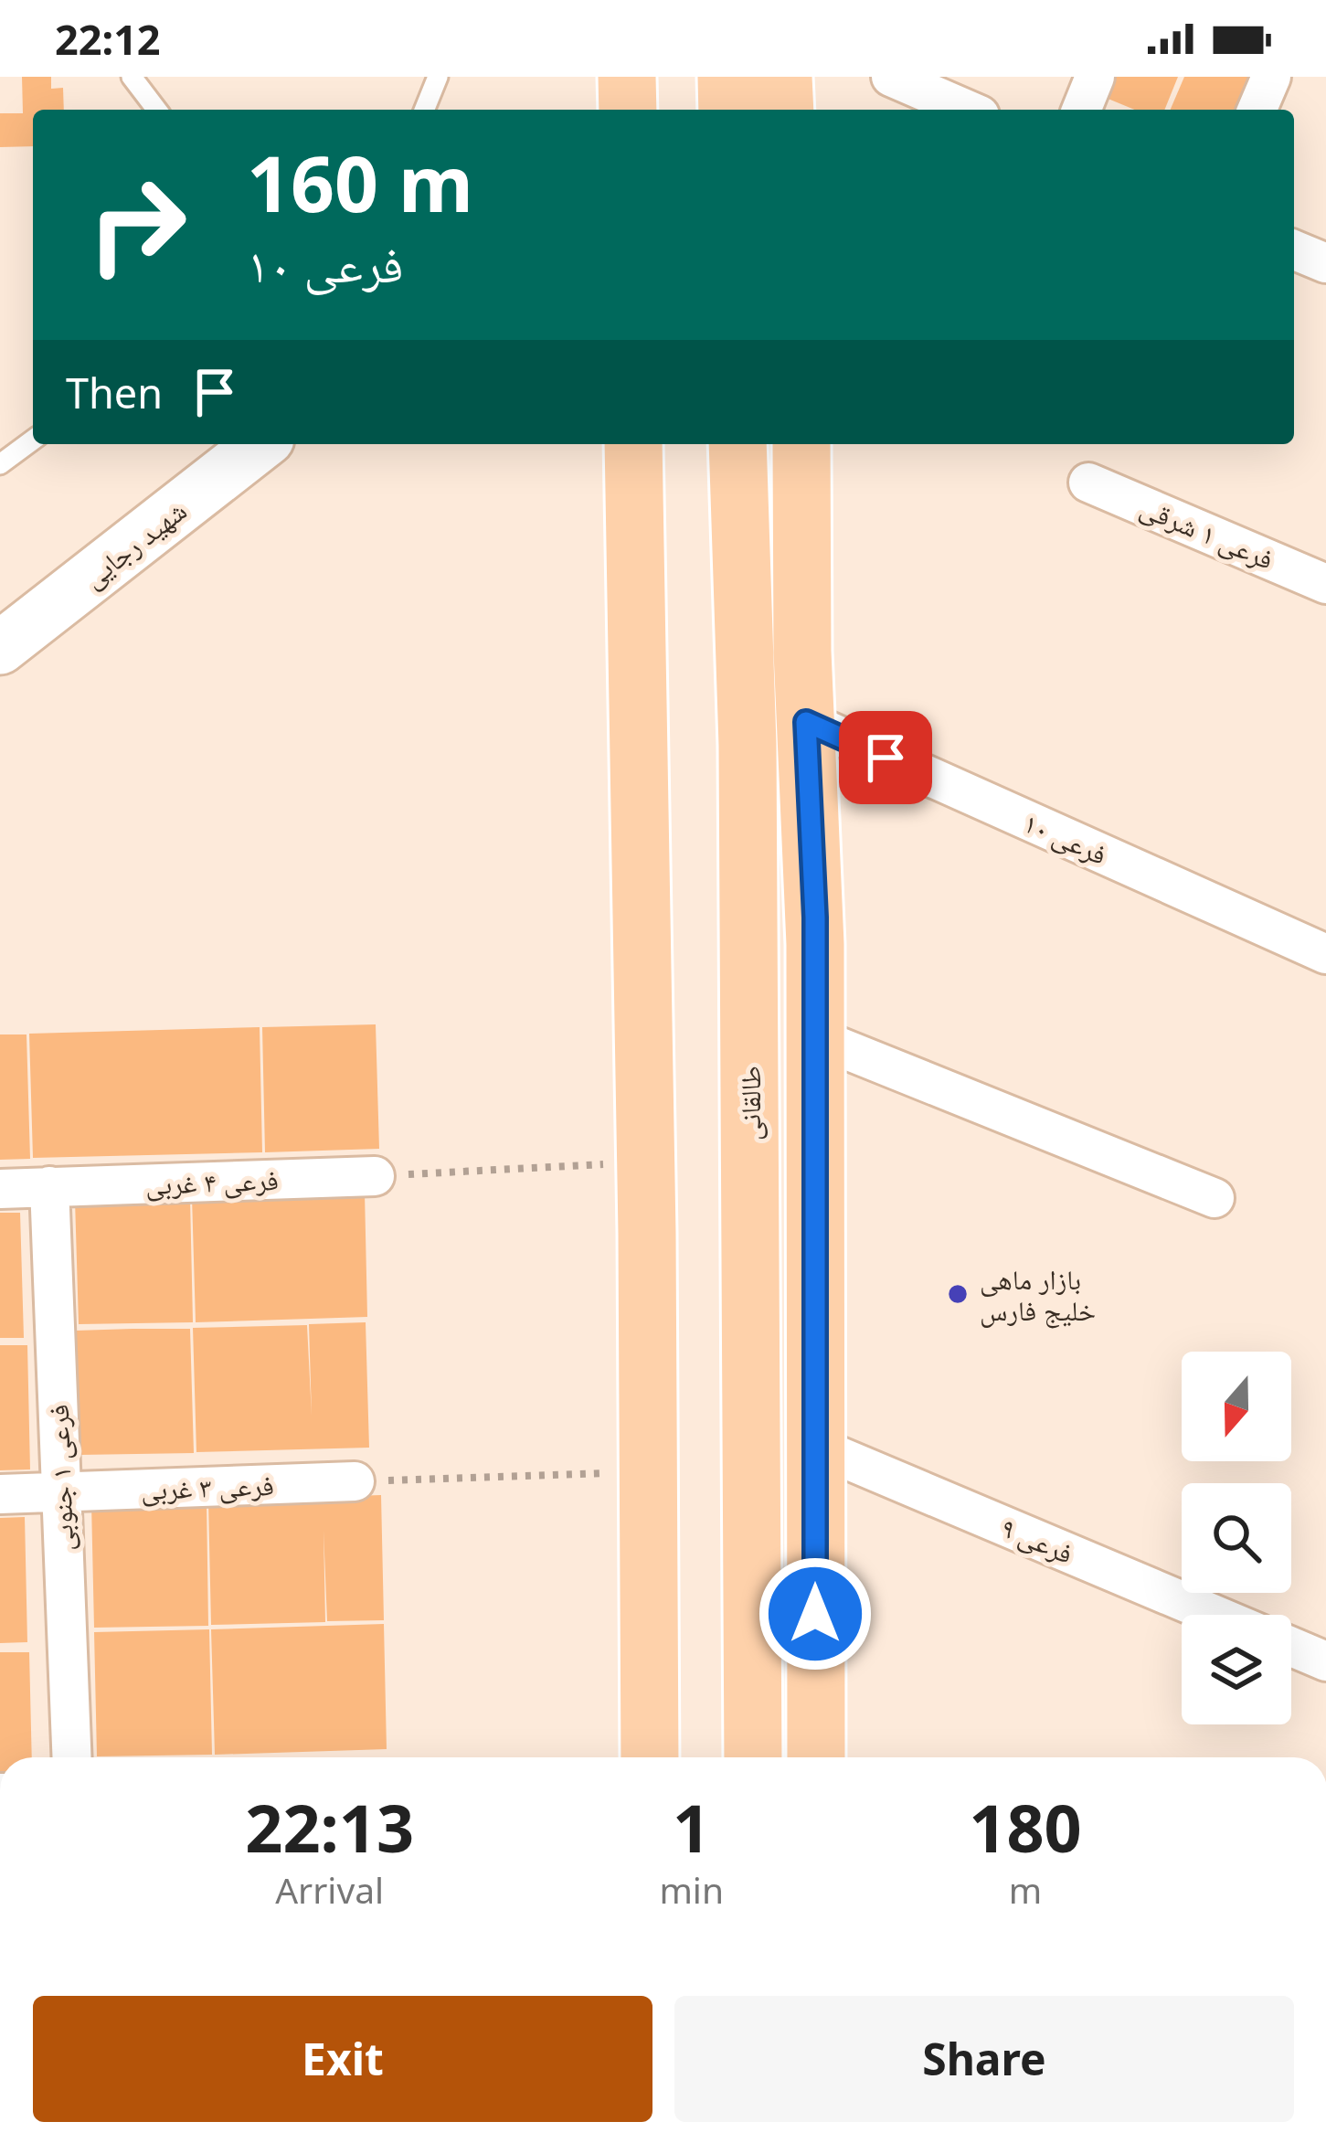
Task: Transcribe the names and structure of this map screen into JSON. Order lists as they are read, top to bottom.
{
  "streets": {
    "main road": ["طالقانی"],
    "street": [
      "فرعی ۱ شرقی",
      "شهید رجایی",
      "فرعی ۱۰",
      "فرعی ۴ غربی",
      "فرعی ۱ جنوبی",
      "فرعی ۳ غربی",
      "فرعی ۹"
    ]
  },
  "crossings": [
    ["فرعی ۴ غربی", "فرعی ۱ جنوبی"],
    ["فرعی ۱ جنوبی", "فرعی ۳ غربی"]
  ],
  "places": ["بازار ماهی خلیج فارس"],
  "north": "bottom",
  "page": {
    "status": "22:12",
    "turn": ["160 m", "فرعی ۱۰"],
    "then": "Then",
    "eta": [
      "22:13",
      "Arrival",
      "1",
      "min",
      "180",
      "m"
    ],
    "buttons": ["Exit", "Share"]
  }
}
